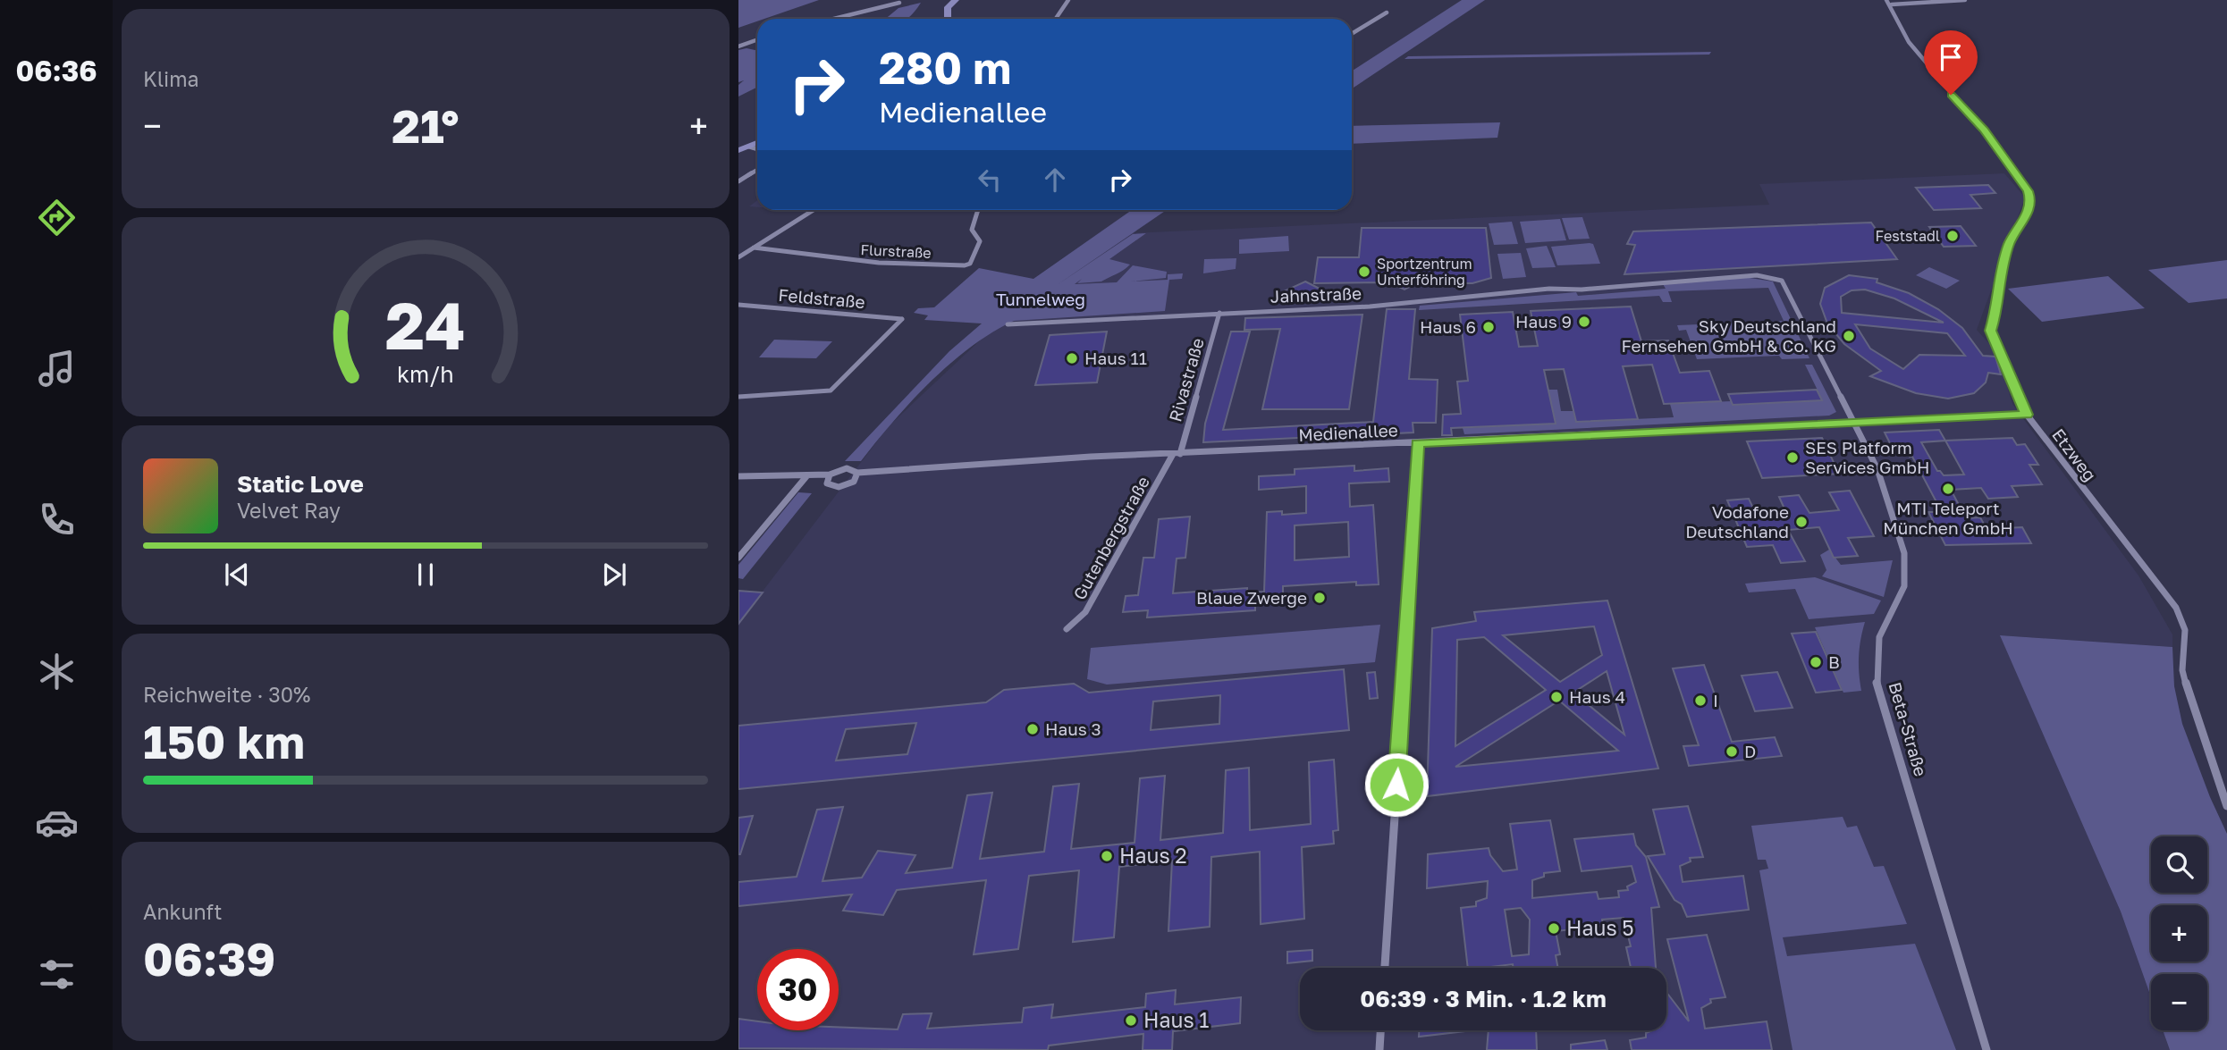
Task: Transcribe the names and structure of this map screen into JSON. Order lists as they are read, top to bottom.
{
  "streets": {
    "street": [
      "Flurstraße",
      "Jahnstraße",
      "Feldstraße",
      "Rivastraße",
      "Medienallee",
      "Etzweg",
      "Gutenbergstraße",
      "Beta-Straße"
    ]
  },
  "crossings": [
    ["Jahnstraße", "Rivastraße"],
    ["Jahnstraße", "Beta-Straße"],
    ["Rivastraße", "Medienallee"],
    ["Rivastraße", "Gutenbergstraße"],
    ["Medienallee", "Etzweg"],
    ["Medienallee", "Gutenbergstraße"],
    ["Medienallee", "Beta-Straße"]
  ],
  "parks": ["Tunnelweg"],
  "places": [
    "Feststadl",
    "Sportzentrum Unterföhring",
    "Haus 9",
    "Haus 6",
    "Sky Deutschland Fernsehen GmbH & Co. KG",
    "Haus 11",
    "SES Platform Services GmbH",
    "MTI Teleport München GmbH",
    "Vodafone Deutschland",
    "Blaue Zwerge",
    "B",
    "Haus 4",
    "I",
    "Haus 3",
    "D",
    "Haus 2",
    "Haus 5",
    "Haus 1"
  ],
  "page": {
    "tabs": "06:36",
    "tile": [
      "Klima",
      ["Reichweite · 30%", "150 km"],
      ["Ankunft", "06:39"]
    ],
    "turn": ["280 m", "Medienallee"],
    "heat": ["−", "21°", "+"],
    "song": ["Static Love", "Velvet Ray"],
    "map_buttons": ["+", "−"],
    "limit": "30",
    "trip": "06:39 · 3 Min. · 1.2 km",
    "gauge": ["24", "km/h"]
  }
}
